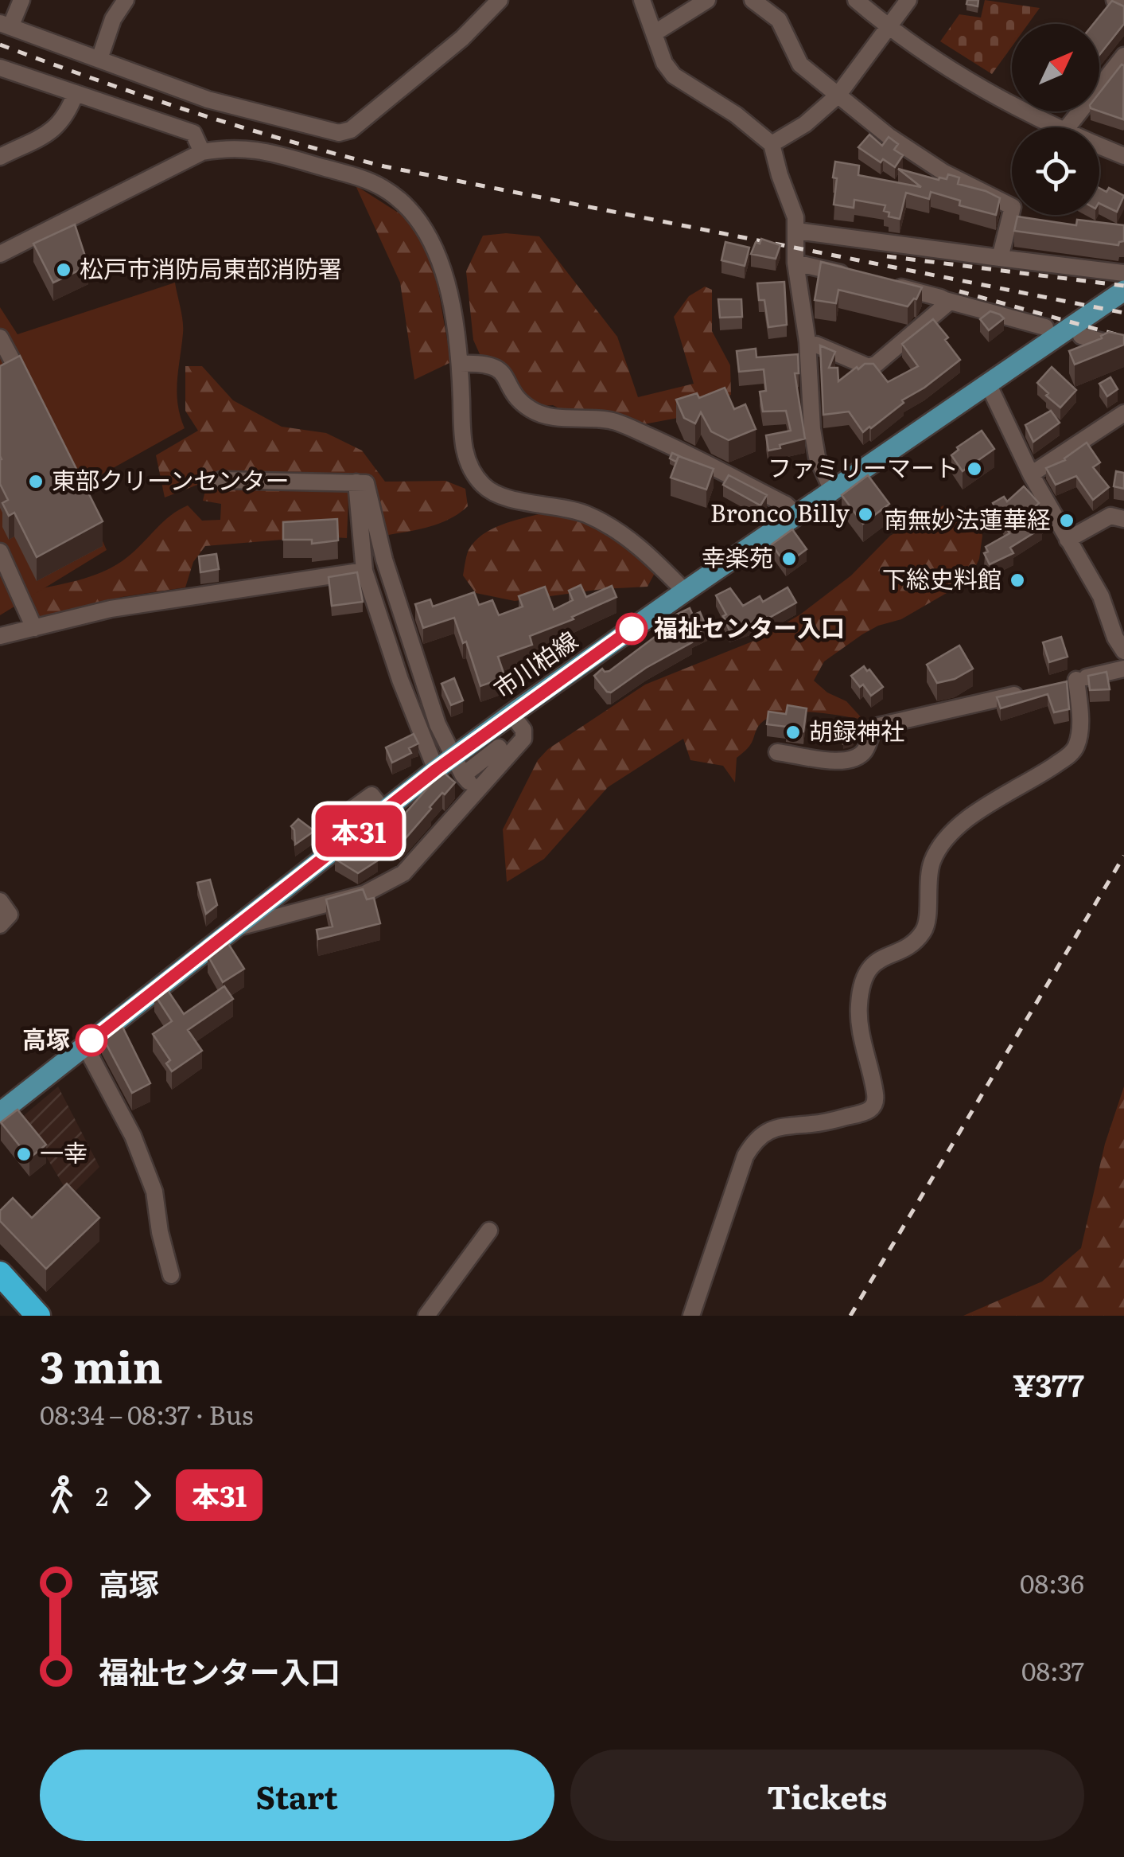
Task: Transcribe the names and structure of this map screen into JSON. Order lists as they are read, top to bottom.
{
  "streets": {
    "main road": ["市川柏線"]
  },
  "places": [
    "松戸市消防局東部消防署",
    "ファミリーマート",
    "東部クリーンセンター",
    "Bronco Billy",
    "南無妙法蓮華経",
    "幸楽苑",
    "下総史料館",
    "福祉センター入口",
    "胡録神社",
    "高塚",
    "一幸"
  ],
  "lines": ["bus line 本31"],
  "north": "top right",
  "page": {
    "on_map": "本31",
    "heading": ["3 min", "08:34 – 08:37 · Bus", "¥377"],
    "legs": ["2", "本31"],
    "list": [
      {
        "name": "高塚",
        "value": "08:36"
      },
      {
        "name": "福祉センター入口",
        "value": "08:37"
      }
    ],
    "buttons": ["Start", "Tickets"]
  }
}
